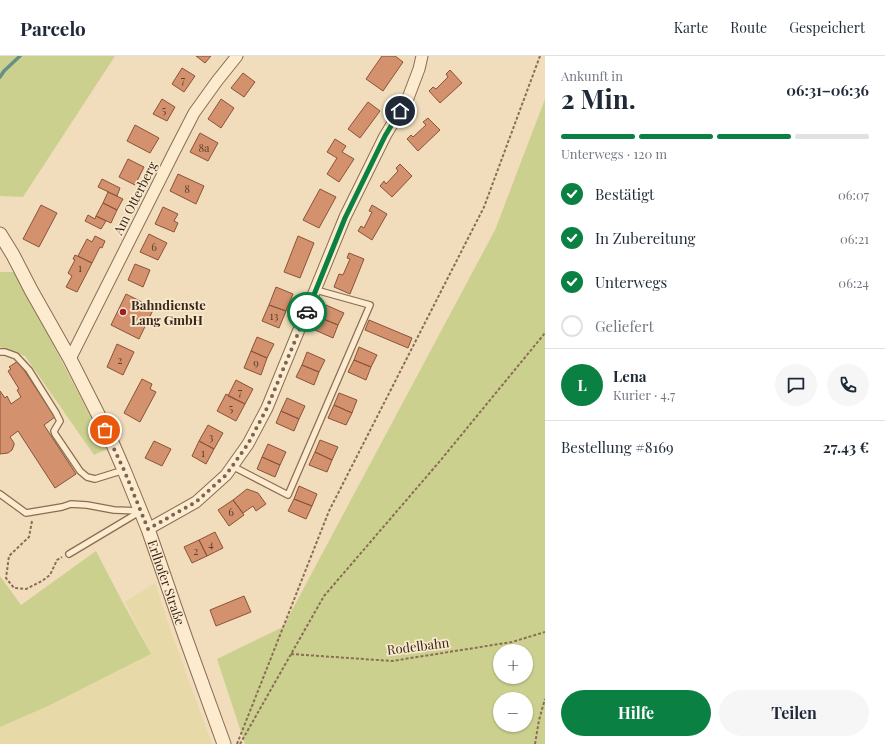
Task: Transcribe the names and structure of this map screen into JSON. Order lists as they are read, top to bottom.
{
  "streets": {
    "street": ["Am Otterberg", "Erlhofer Straße"],
    "path": ["Rodelbahn"]
  },
  "crossings": [
    ["Am Otterberg", "Erlhofer Straße"]
  ],
  "places": ["Bahndienste Lang GmbH"],
  "house_numbers": [
    "7",
    "5",
    "8a",
    "8",
    "6",
    "1",
    "13",
    "2",
    "9",
    "7",
    "5",
    "3",
    "1",
    "6",
    "4",
    "2"
  ],
  "page": {
    "header": "Parcelo",
    "nav": ["Karte", "Route", "Gespeichert"],
    "heading": ["2 Min.", "Ankunft in", "06:31–06:36"],
    "panel": [
      "Lena",
      "Kurier · 4.7",
      "Bestellung #8169",
      "27.43 €"
    ],
    "bar": "Unterwegs · 120 m",
    "list": [
      ["Bestätigt", "06:07"],
      ["In Zubereitung", "06:21"],
      ["Unterwegs", "06:24"],
      "Geliefert"
    ],
    "round": "L",
    "map_buttons": ["+", "−"],
    "buttons": ["Hilfe", "Teilen"]
  }
}
